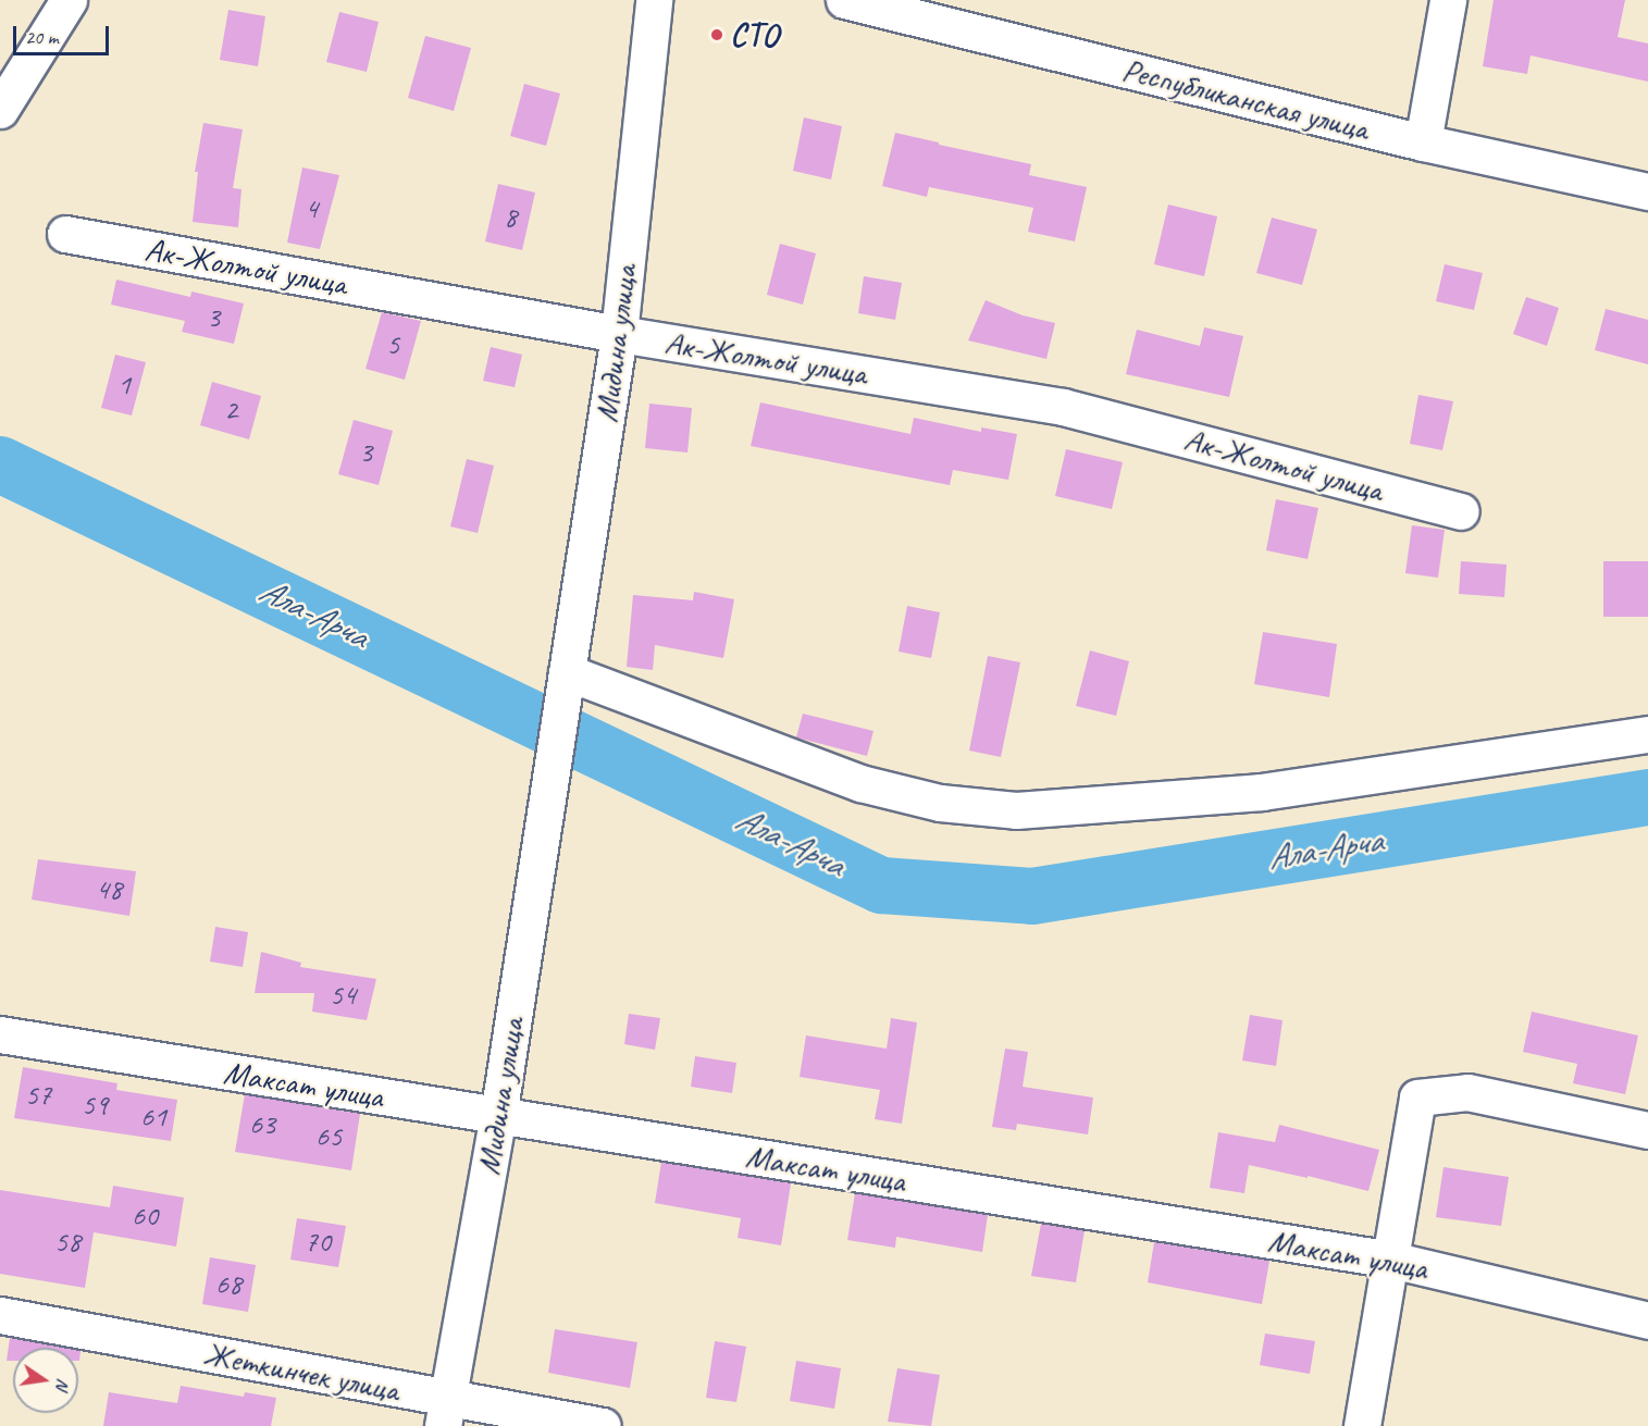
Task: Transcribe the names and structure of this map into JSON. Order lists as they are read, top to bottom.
{
  "streets": {
    "street": [
      "Республиканская улица",
      "Ак-Жолтой улица",
      "Мидина улица",
      "Максат улица",
      "Жеткинчек улица"
    ]
  },
  "crossings": [
    ["Ак-Жолтой улица", "Мидина улица"],
    ["Мидина улица", "Максат улица"],
    ["Мидина улица", "Жеткинчек улица"]
  ],
  "water": ["Ала-Арча"],
  "places": ["СТО"],
  "house_numbers": [
    "4",
    "8",
    "3",
    "5",
    "1",
    "2",
    "3",
    "48",
    "54",
    "57",
    "59",
    "61",
    "63",
    "65",
    "60",
    "58",
    "70",
    "68"
  ],
  "scale_bar": "20 m",
  "north": "right"
}
